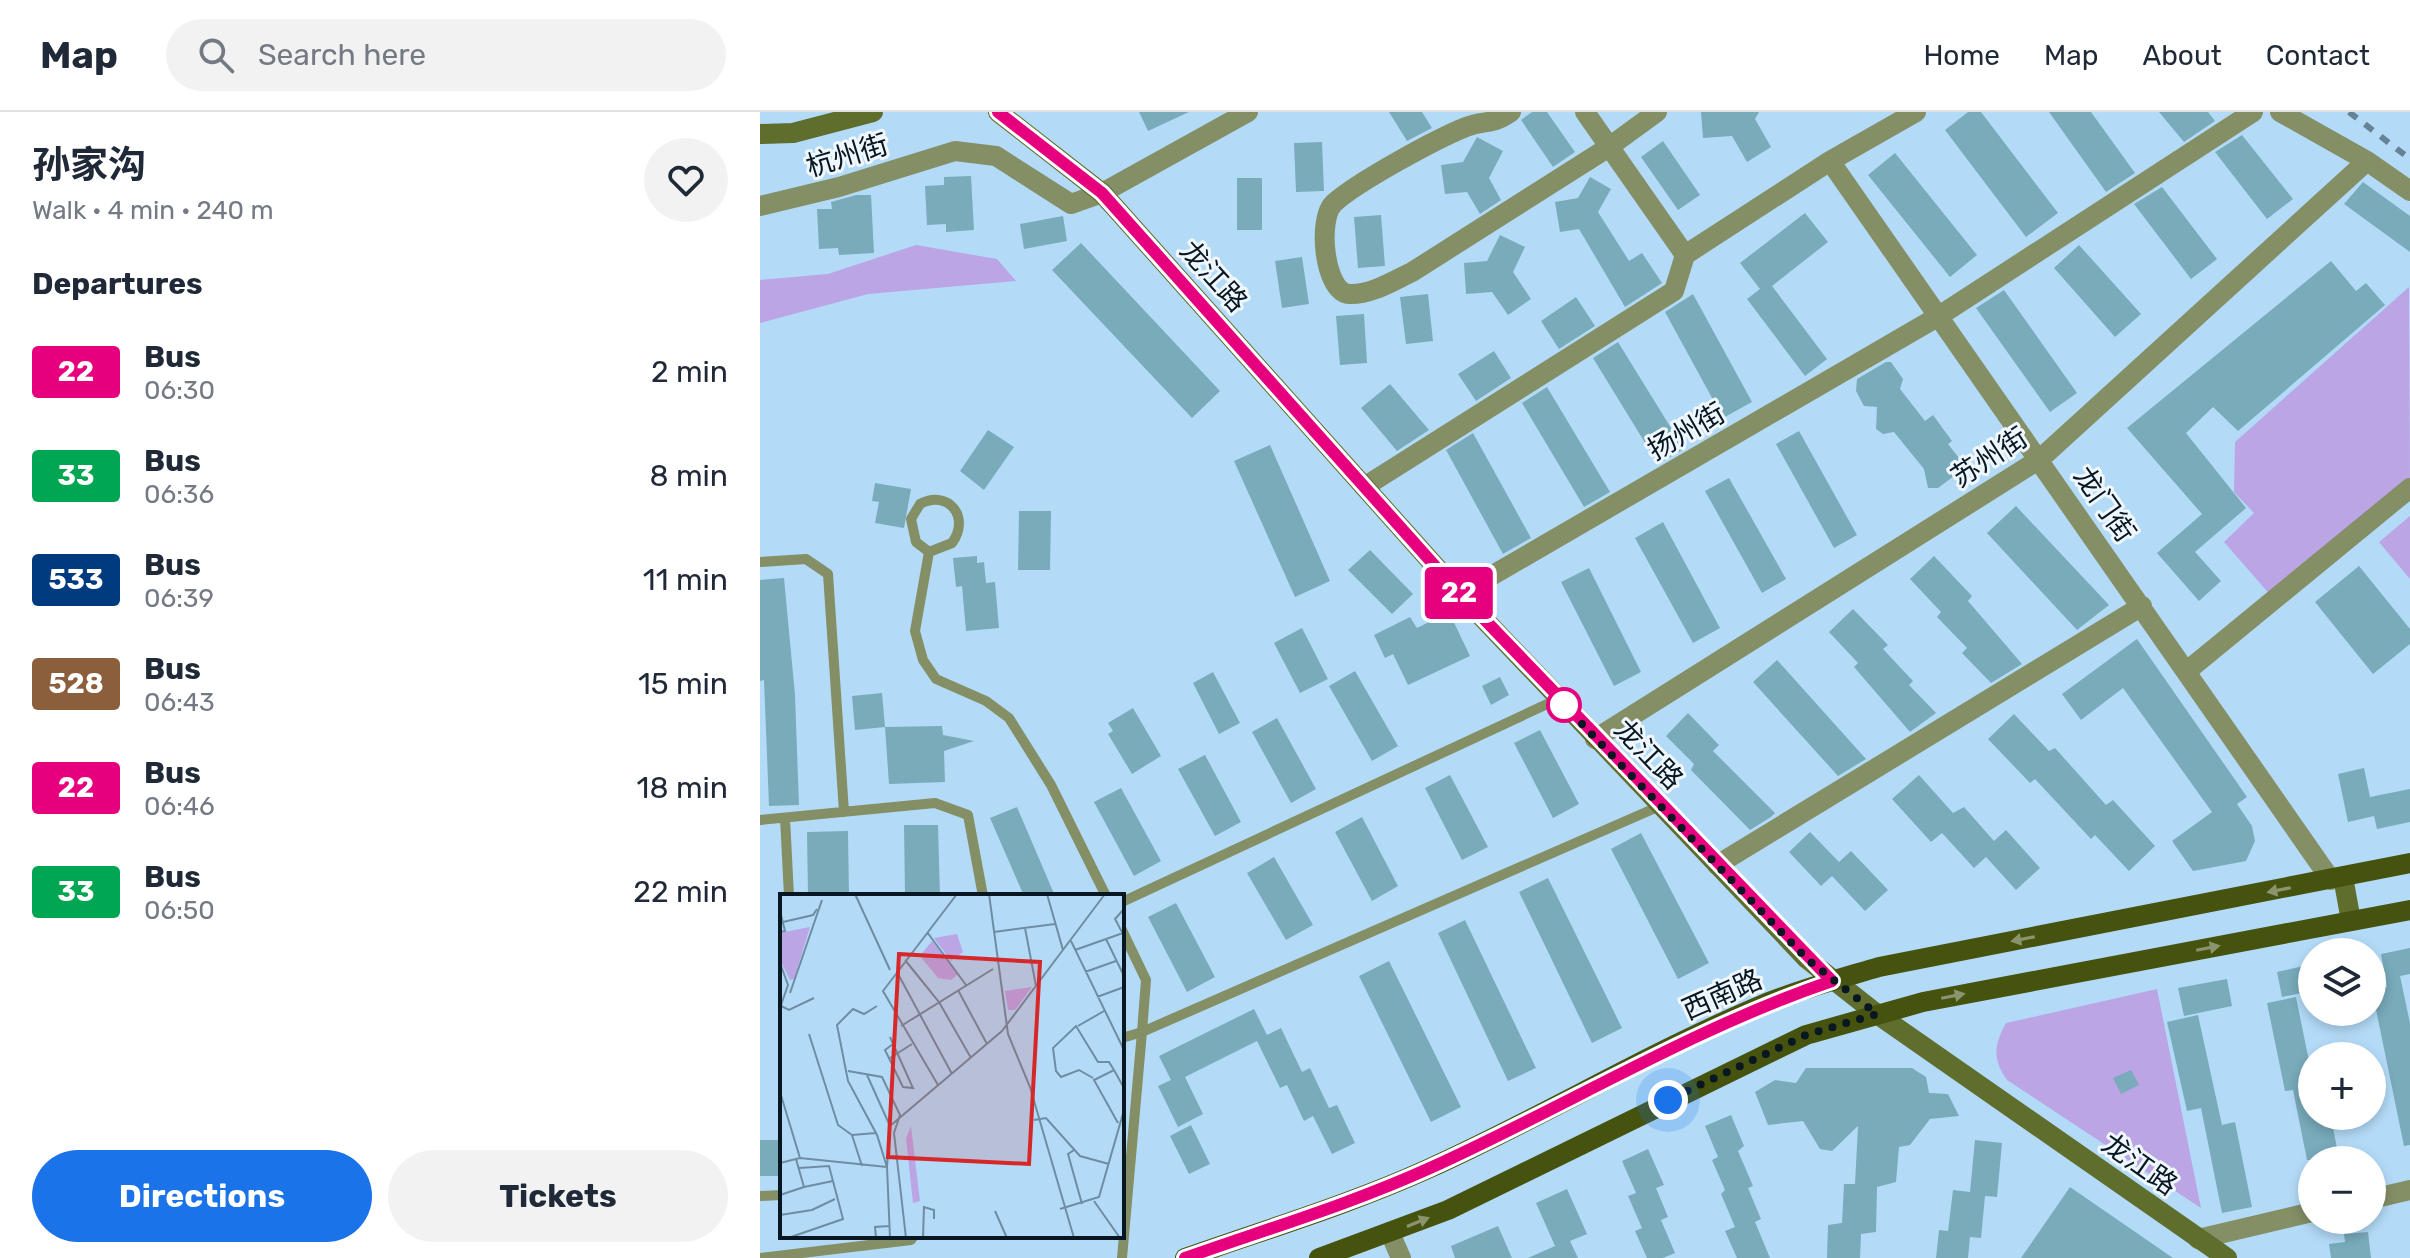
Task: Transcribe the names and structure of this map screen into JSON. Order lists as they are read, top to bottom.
{
  "streets": {
    "main road": ["西南路"],
    "street": [
      "杭州街",
      "龙江路",
      "扬州街",
      "苏州街",
      "龙门街"
    ]
  },
  "crossings": [
    ["杭州街", "龙江路"],
    ["龙江路", "扬州街"],
    ["龙江路", "苏州街"],
    ["龙江路", "西南路"],
    ["扬州街", "龙门街"],
    ["苏州街", "龙门街"],
    ["龙门街", "西南路"]
  ],
  "lines": ["bus line 22"],
  "page": {
    "header": "Map",
    "search": "Search here",
    "nav": [
      "Home",
      "Map",
      "About",
      "Contact"
    ],
    "heading": [
      ["孙家沟", "Walk · 4 min · 240 m"],
      "Departures"
    ],
    "on_map": "22",
    "list": [
      {
        "mark": "22",
        "name": "Bus",
        "note": "06:30",
        "value": "2 min"
      },
      {
        "mark": "33",
        "name": "Bus",
        "note": "06:36",
        "value": "8 min"
      },
      {
        "mark": "533",
        "name": "Bus",
        "note": "06:39",
        "value": "11 min"
      },
      {
        "mark": "528",
        "name": "Bus",
        "note": "06:43",
        "value": "15 min"
      },
      {
        "mark": "22",
        "name": "Bus",
        "note": "06:46",
        "value": "18 min"
      },
      {
        "mark": "33",
        "name": "Bus",
        "note": "06:50",
        "value": "22 min"
      }
    ],
    "map_buttons": ["+", "−"],
    "buttons": ["Directions", "Tickets"]
  }
}
